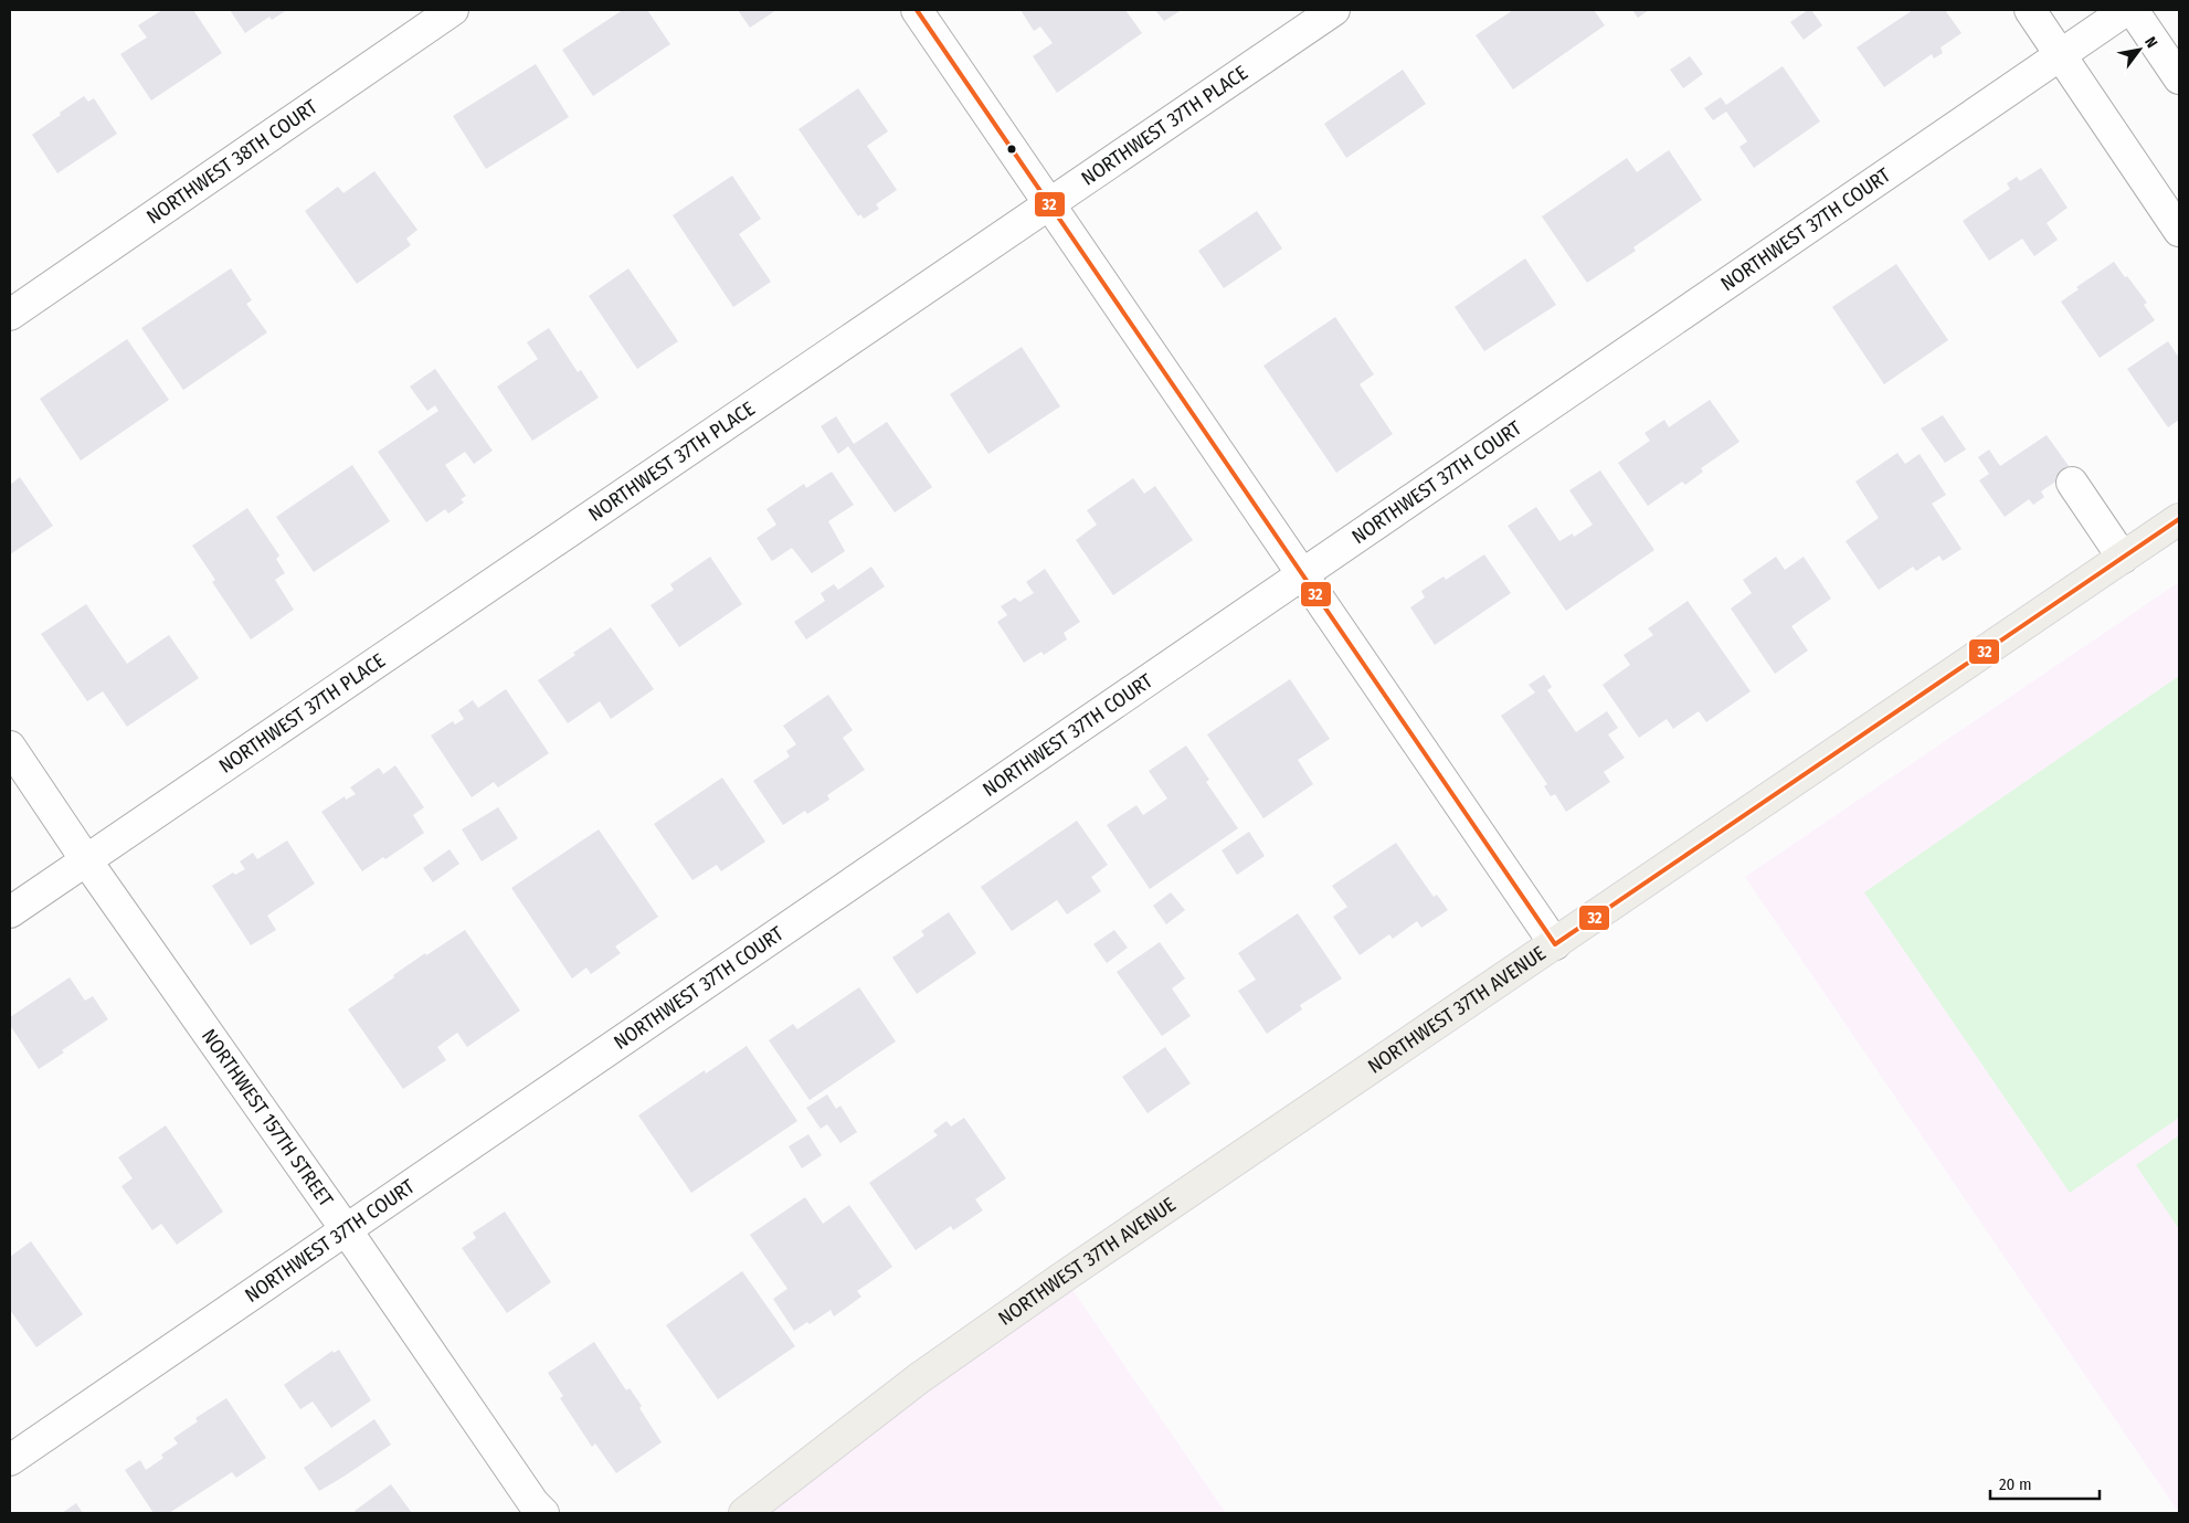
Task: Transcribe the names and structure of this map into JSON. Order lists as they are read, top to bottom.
{
  "streets": {
    "main road": ["NORTHWEST 37TH AVENUE"],
    "street": [
      "NORTHWEST 37TH PLACE",
      "NORTHWEST 38TH COURT",
      "NORTHWEST 37TH COURT",
      "NORTHWEST 157TH STREET"
    ]
  },
  "crossings": [
    ["NORTHWEST 37TH PLACE", "NORTHWEST 157TH STREET"],
    ["NORTHWEST 37TH COURT", "NORTHWEST 157TH STREET"]
  ],
  "lines": ["transit line 32"],
  "scale_bar": "20 m",
  "north": "top right"
}
